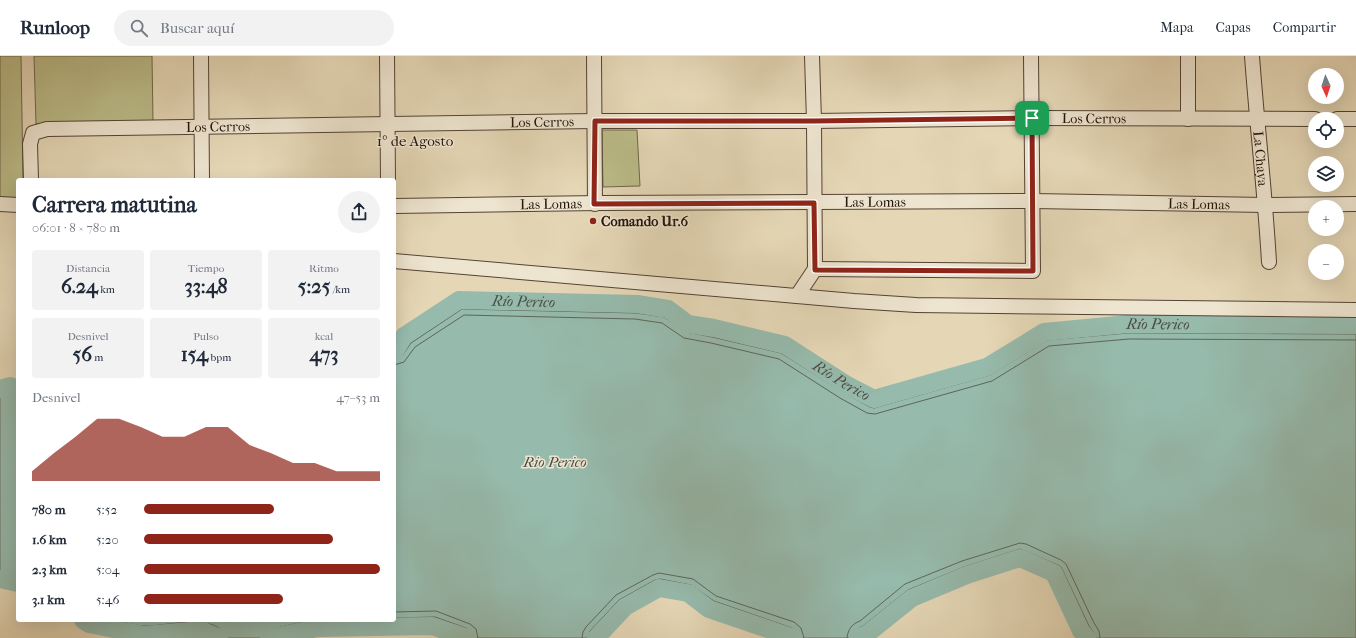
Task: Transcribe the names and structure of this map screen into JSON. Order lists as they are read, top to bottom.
{
  "streets": {
    "street": ["Los Cerros", "La Chaya", "Las Lomas"]
  },
  "crossings": [
    ["Los Cerros", "La Chaya"],
    ["La Chaya", "Las Lomas"]
  ],
  "districts": ["1º de Agosto"],
  "water": ["Río Perico", "Rio Perico"],
  "places": ["Comando Ur.6"],
  "north": "bottom",
  "page": {
    "header": "Runloop",
    "search": "Buscar aquí",
    "nav": ["Mapa", "Capas", "Compartir"],
    "map_buttons": ["+", "−"],
    "heading": ["Carrera matutina", "06:01 · 8 × 780 m"],
    "stats": [
      ["Distancia", "6.24 km"],
      ["Tiempo", "33:48"],
      ["Ritmo", "5:25 /km"],
      ["Desnivel", "56 m"],
      ["Pulso", "154 bpm"],
      ["kcal", "473"]
    ],
    "chart": ["Desnivel", "47–53 m"],
    "list": [
      {
        "name": "780 m",
        "note": "5:52"
      },
      {
        "name": "1.6 km",
        "note": "5:20"
      },
      {
        "name": "2.3 km",
        "note": "5:04"
      },
      {
        "name": "3.1 km",
        "note": "5:46"
      }
    ]
  }
}
